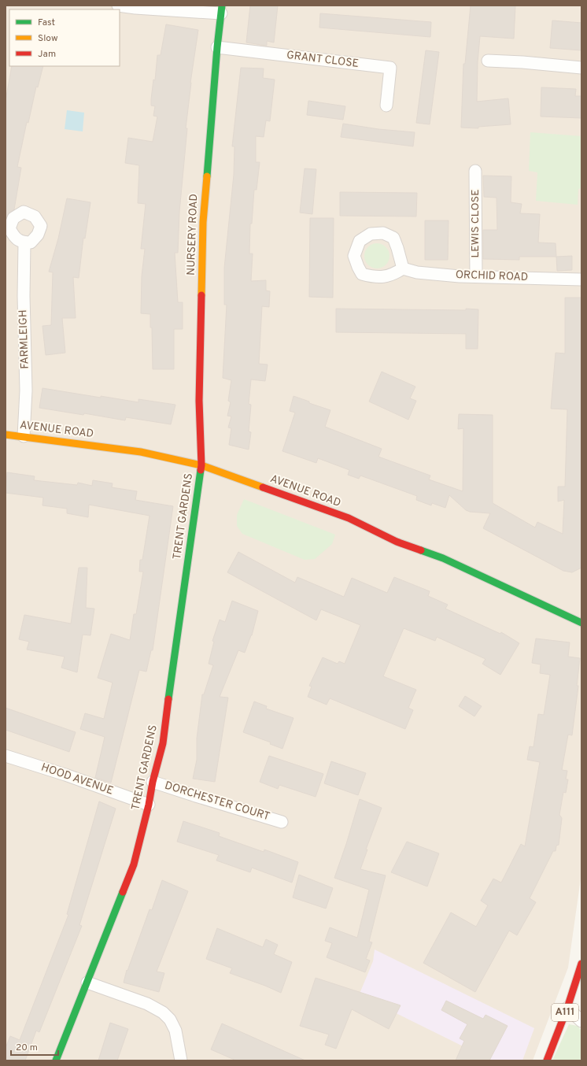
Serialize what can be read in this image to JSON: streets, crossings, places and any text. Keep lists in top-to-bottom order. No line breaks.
{"streets":{"street":["GRANT CLOSE","LEWIS CLOSE","NURSERY ROAD","ORCHID ROAD","FARMLEIGH","AVENUE ROAD","TRENT GARDENS","HOOD AVENUE","DORCHESTER COURT","A111"]},"crossings":[["GRANT CLOSE","NURSERY ROAD"],["LEWIS CLOSE","ORCHID ROAD"],["NURSERY ROAD","AVENUE ROAD"],["NURSERY ROAD","TRENT GARDENS"],["FARMLEIGH","AVENUE ROAD"],["AVENUE ROAD","TRENT GARDENS"],["TRENT GARDENS","HOOD AVENUE"],["TRENT GARDENS","DORCHESTER COURT"]],"legend":["Fast","Slow","Jam"],"scale_bar":"20 m"}
